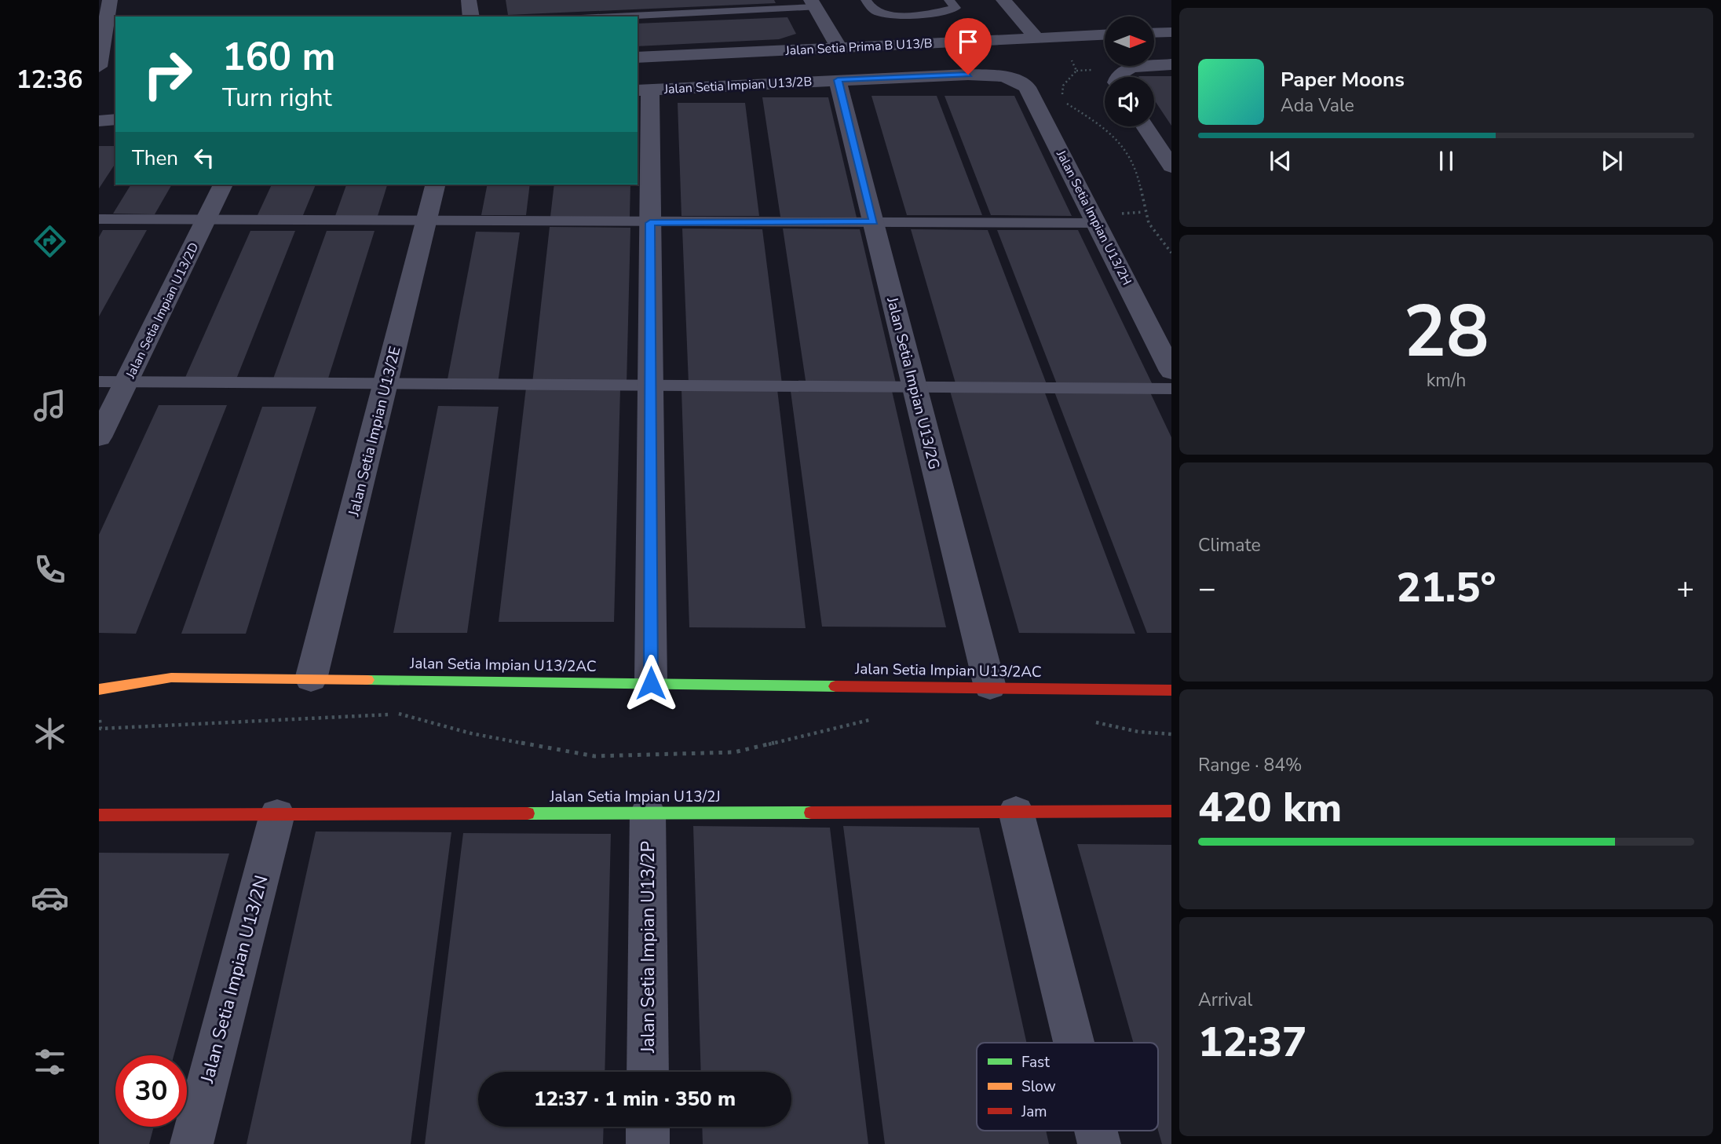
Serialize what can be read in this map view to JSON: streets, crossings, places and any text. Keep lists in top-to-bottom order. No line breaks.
{"streets":{"street":["Jalan Setia Prima B U13/B","Jalan Setia Impian U13/2B","Jalan Setia Impian U13/2H","Jalan Setia Impian U13/2D","Jalan Setia Impian U13/2G","Jalan Setia Impian U13/2E","Jalan Setia Impian U13/2AC","Jalan Setia Impian U13/2J","Jalan Setia Impian U13/2P","Jalan Setia Impian U13/2N"]},"crossings":[["Jalan Setia Impian U13/2B","Jalan Setia Impian U13/2H"],["Jalan Setia Impian U13/2B","Jalan Setia Impian U13/2G"],["Jalan Setia Impian U13/2G","Jalan Setia Impian U13/2AC"],["Jalan Setia Impian U13/2E","Jalan Setia Impian U13/2AC"],["Jalan Setia Impian U13/2J","Jalan Setia Impian U13/2P"],["Jalan Setia Impian U13/2J","Jalan Setia Impian U13/2N"]],"legend":["Fast","Slow","Jam"],"north":"right","page":{"tabs":"12:36","turn":["160 m","Turn right"],"song":["Paper Moons","Ada Vale"],"then":"Then","tile":[["28","km/h"],"Climate",["Range · 84%","420 km"],["Arrival","12:37"]],"heat":["−","21.5°","+"],"limit":"30","trip":"12:37 · 1 min · 350 m"}}
